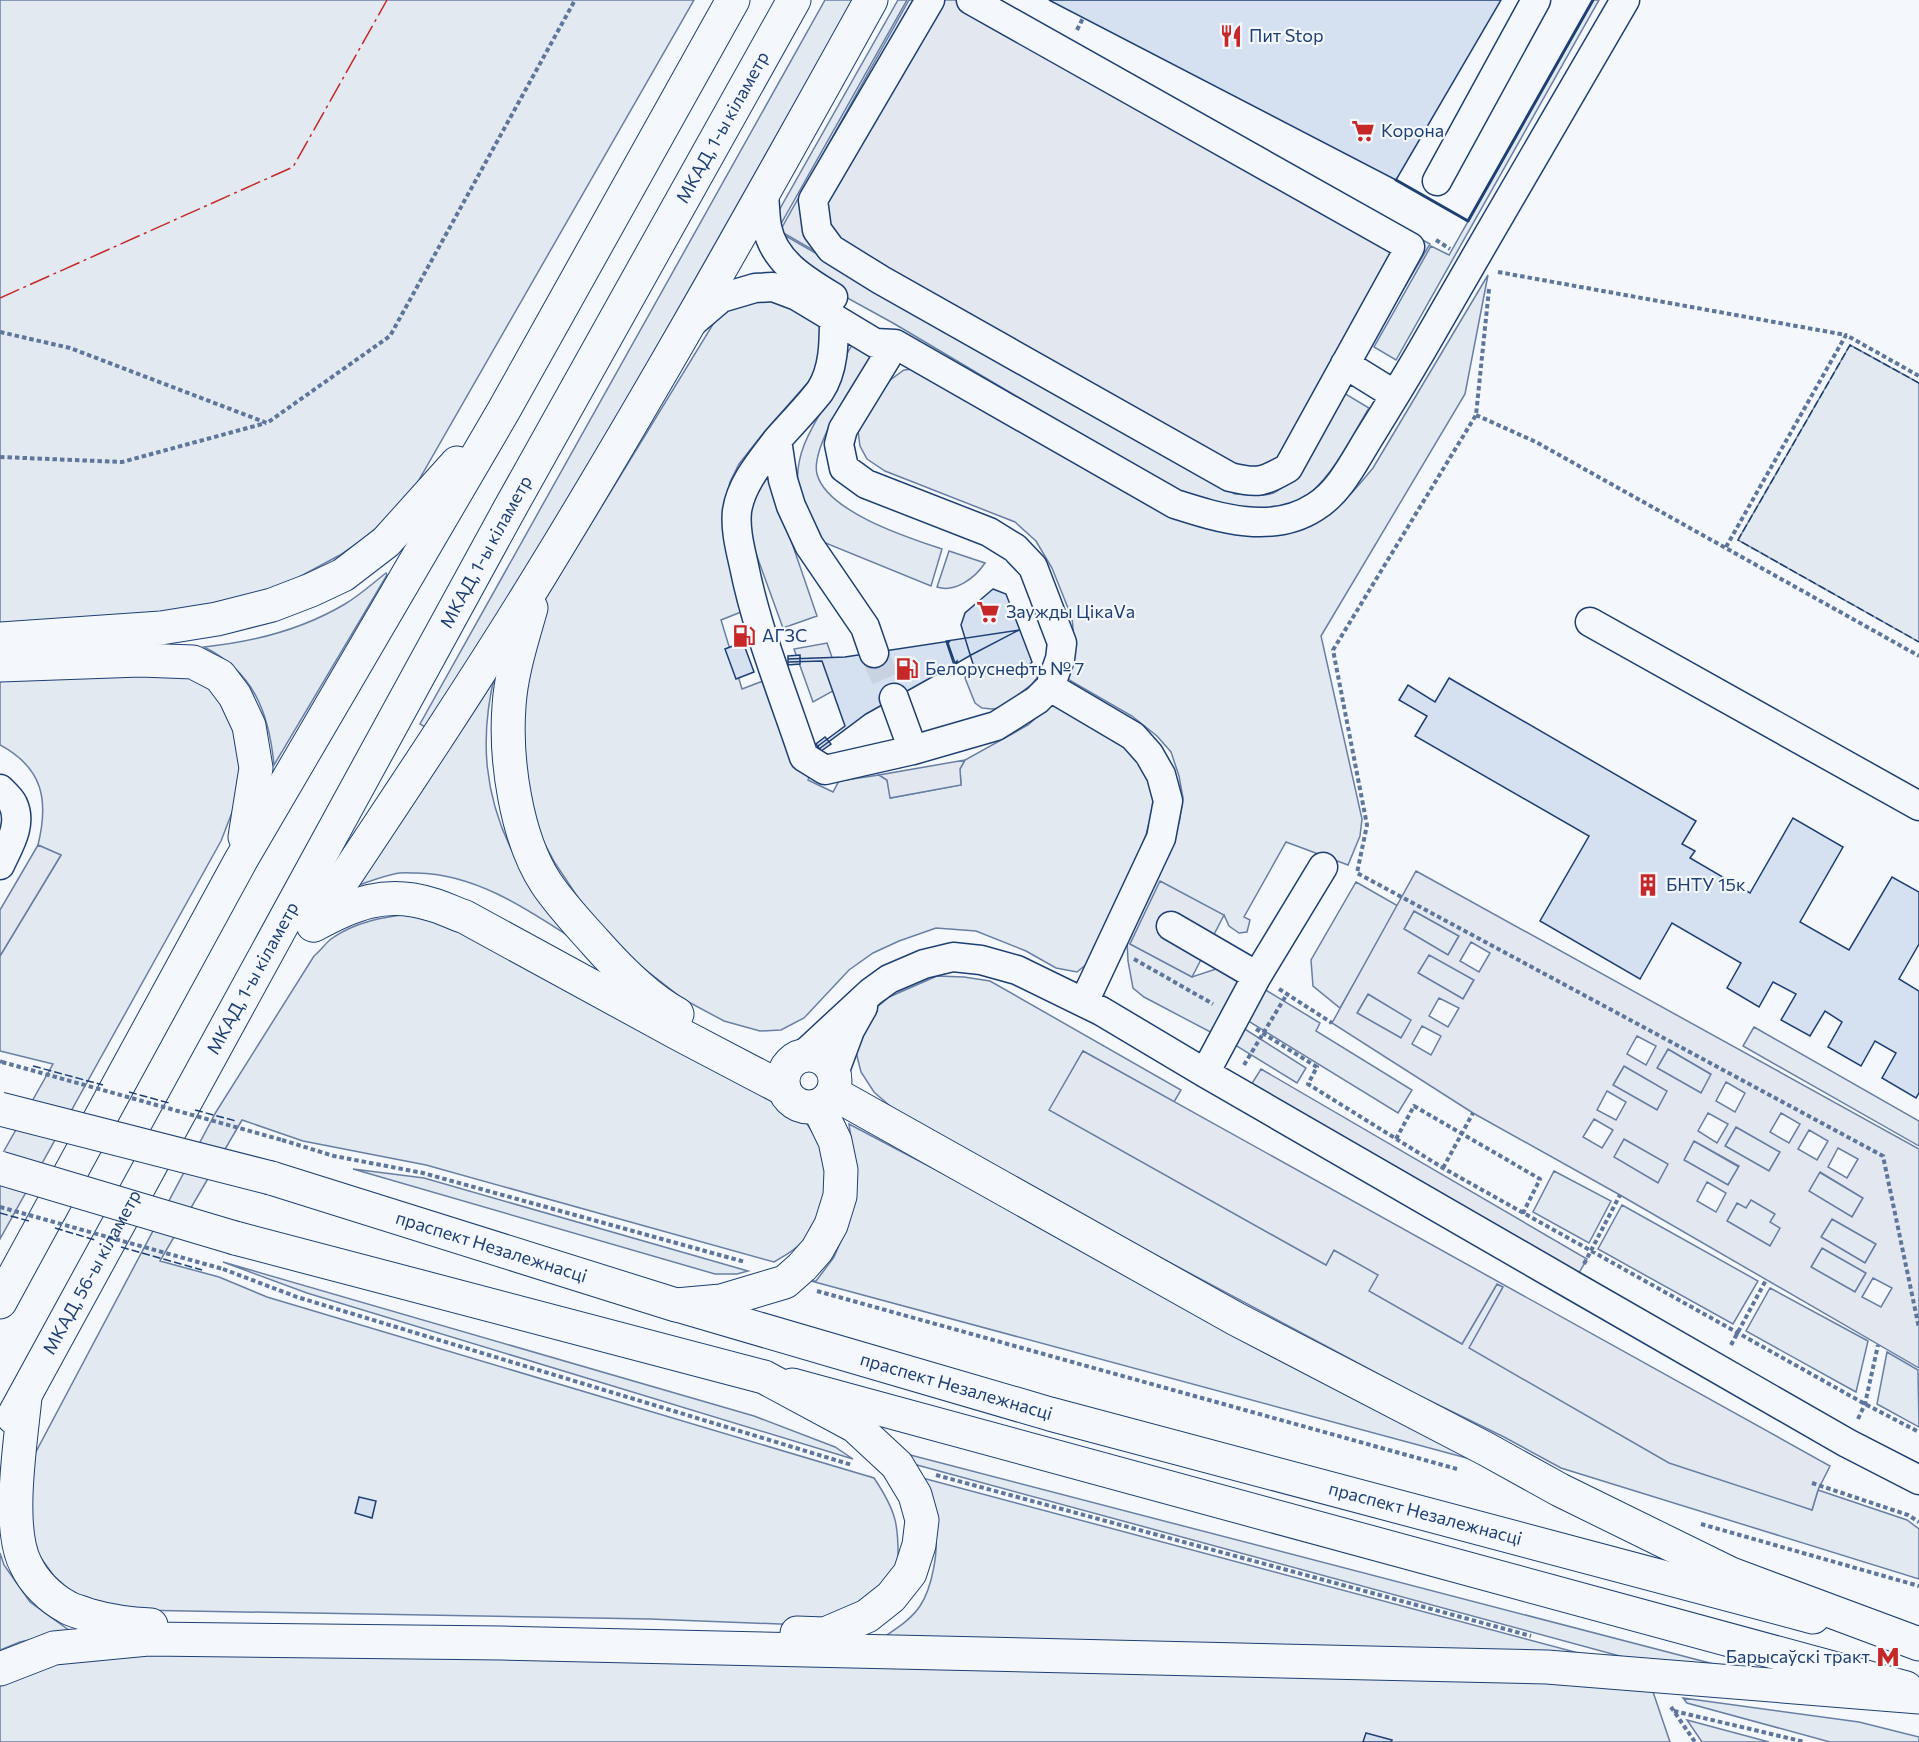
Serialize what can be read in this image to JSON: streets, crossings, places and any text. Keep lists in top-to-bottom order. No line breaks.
{"streets":{"main road":["МКАД, 1-ы кіламетр","праспект Незалежнасці","МКАД, 56-ы кіламетр"]},"crossings":[["МКАД, 1-ы кіламетр","МКАД, 56-ы кіламетр"]],"places":{"restaurant":["Пит Stop"],"supermarket":["Корона","Заужды ЦікаVа"],"fuel station":["АГЗС","Белоруснефть № 7"],"building":["БНТУ 15к"],"metro station":["Барысаўскі тракт"]}}
